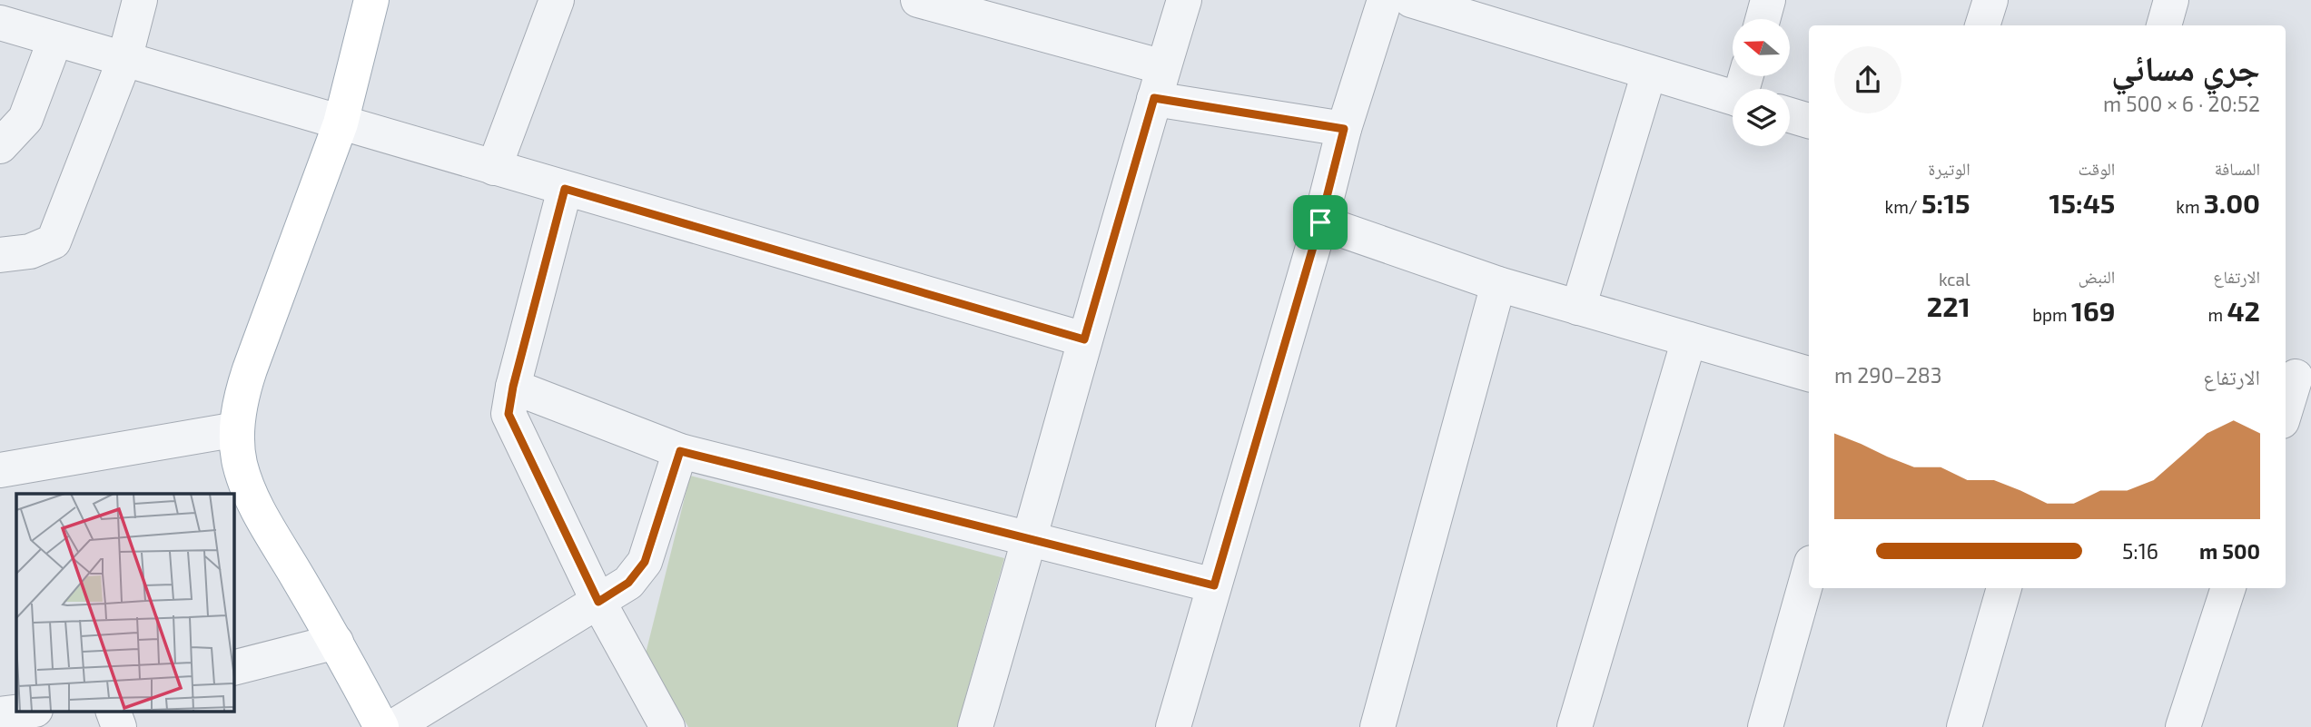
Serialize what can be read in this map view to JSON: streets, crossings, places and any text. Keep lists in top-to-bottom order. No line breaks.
{"north":"left","page":{"heading":["جري مسائي","20:52 · 6 × 500 m"],"stats":[["المسافة","3.00 km"],["الوقت","15:45"],["الوتيرة","5:15 /km"],["الارتفاع","42 m"],["النبض","169 bpm"],["kcal","221"]],"chart":["الارتفاع","283–290 m"],"list":[{"name":"500 m","note":"5:16"}]}}
